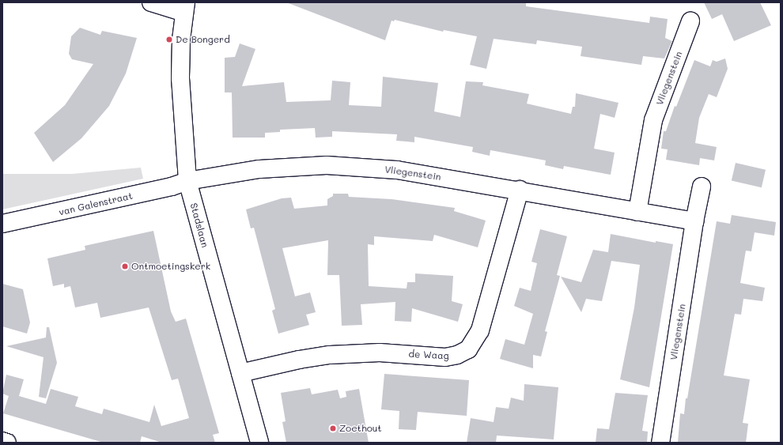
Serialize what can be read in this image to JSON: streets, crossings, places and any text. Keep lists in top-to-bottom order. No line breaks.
{"streets":{"street":["Vliegenstein","van Galenstraat","Stadslaan","de Waag"]},"crossings":[["Vliegenstein","van Galenstraat"],["Vliegenstein","Stadslaan"],["Vliegenstein","de Waag"],["van Galenstraat","Stadslaan"],["Stadslaan","de Waag"]],"places":["De Bongerd","Ontmoetingskerk","Zoethout"]}
